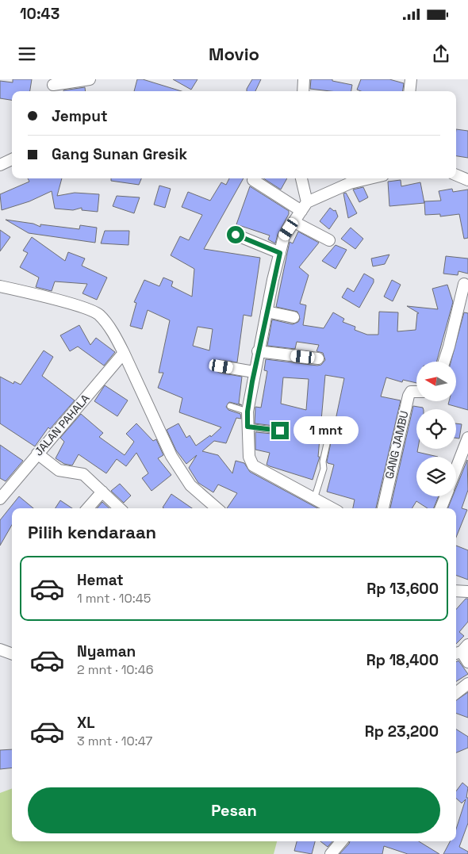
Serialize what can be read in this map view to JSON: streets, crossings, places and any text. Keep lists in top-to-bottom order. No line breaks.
{"streets":{"street":["JALAN PAHALA","GANG JAMBU"]},"north":"left","page":{"status":"10:43","header":"Movio","banner":["Jemput","Gang Sunan Gresik"],"bubble":"1 mnt","heading":"Pilih kendaraan","list":[{"name":"Hemat","note":"1 mnt · 10:45","value":"Rp 13,600"},{"name":"Nyaman","note":"2 mnt · 10:46","value":"Rp 18,400"},{"name":"XL","note":"3 mnt · 10:47","value":"Rp 23,200"}],"buttons":"Pesan"}}
